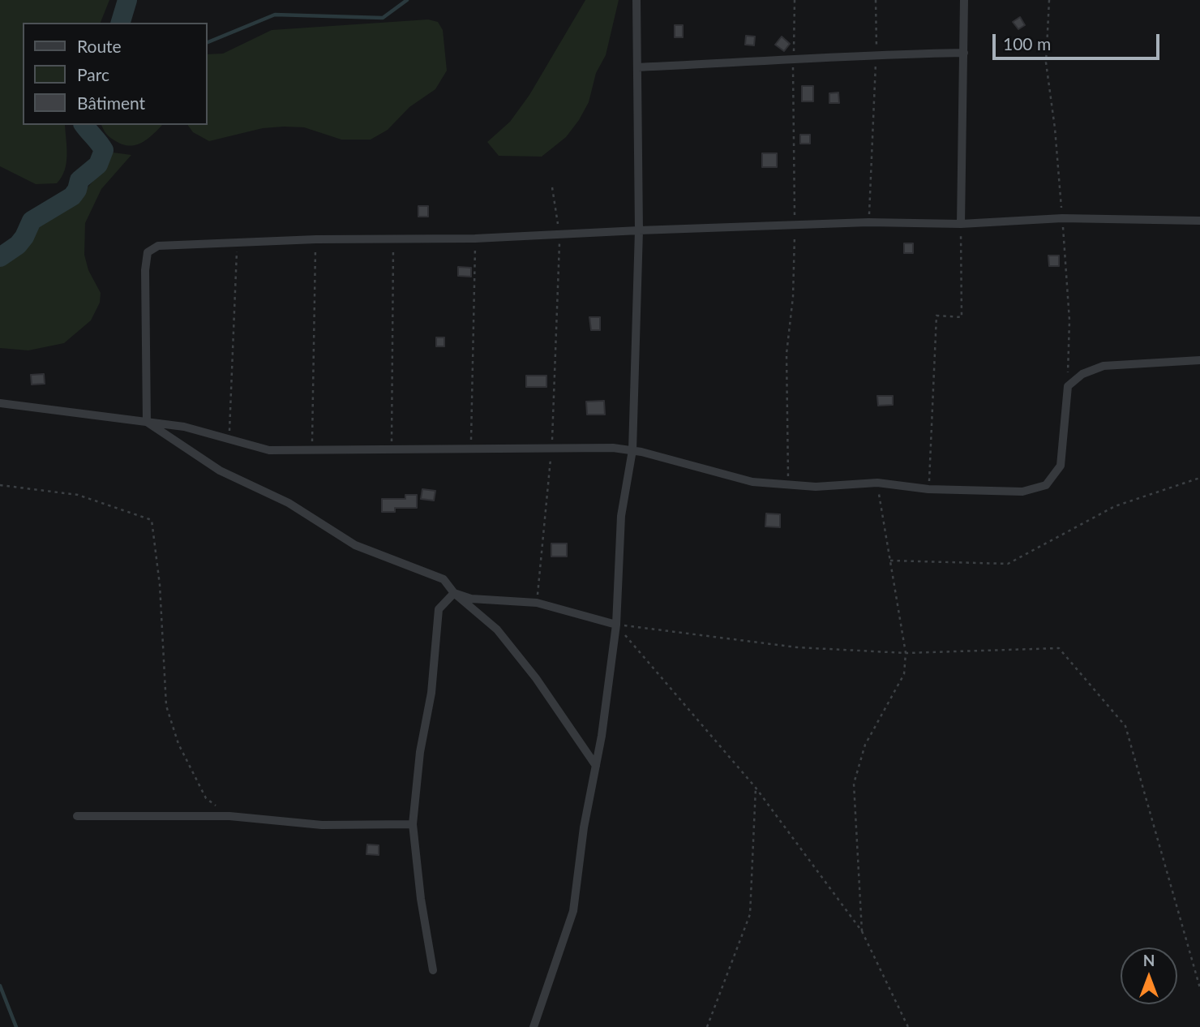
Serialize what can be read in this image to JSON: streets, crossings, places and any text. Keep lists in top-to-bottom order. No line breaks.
{"legend":["Route","Parc","Bâtiment"],"scale_bar":"100 m","north":"top"}
